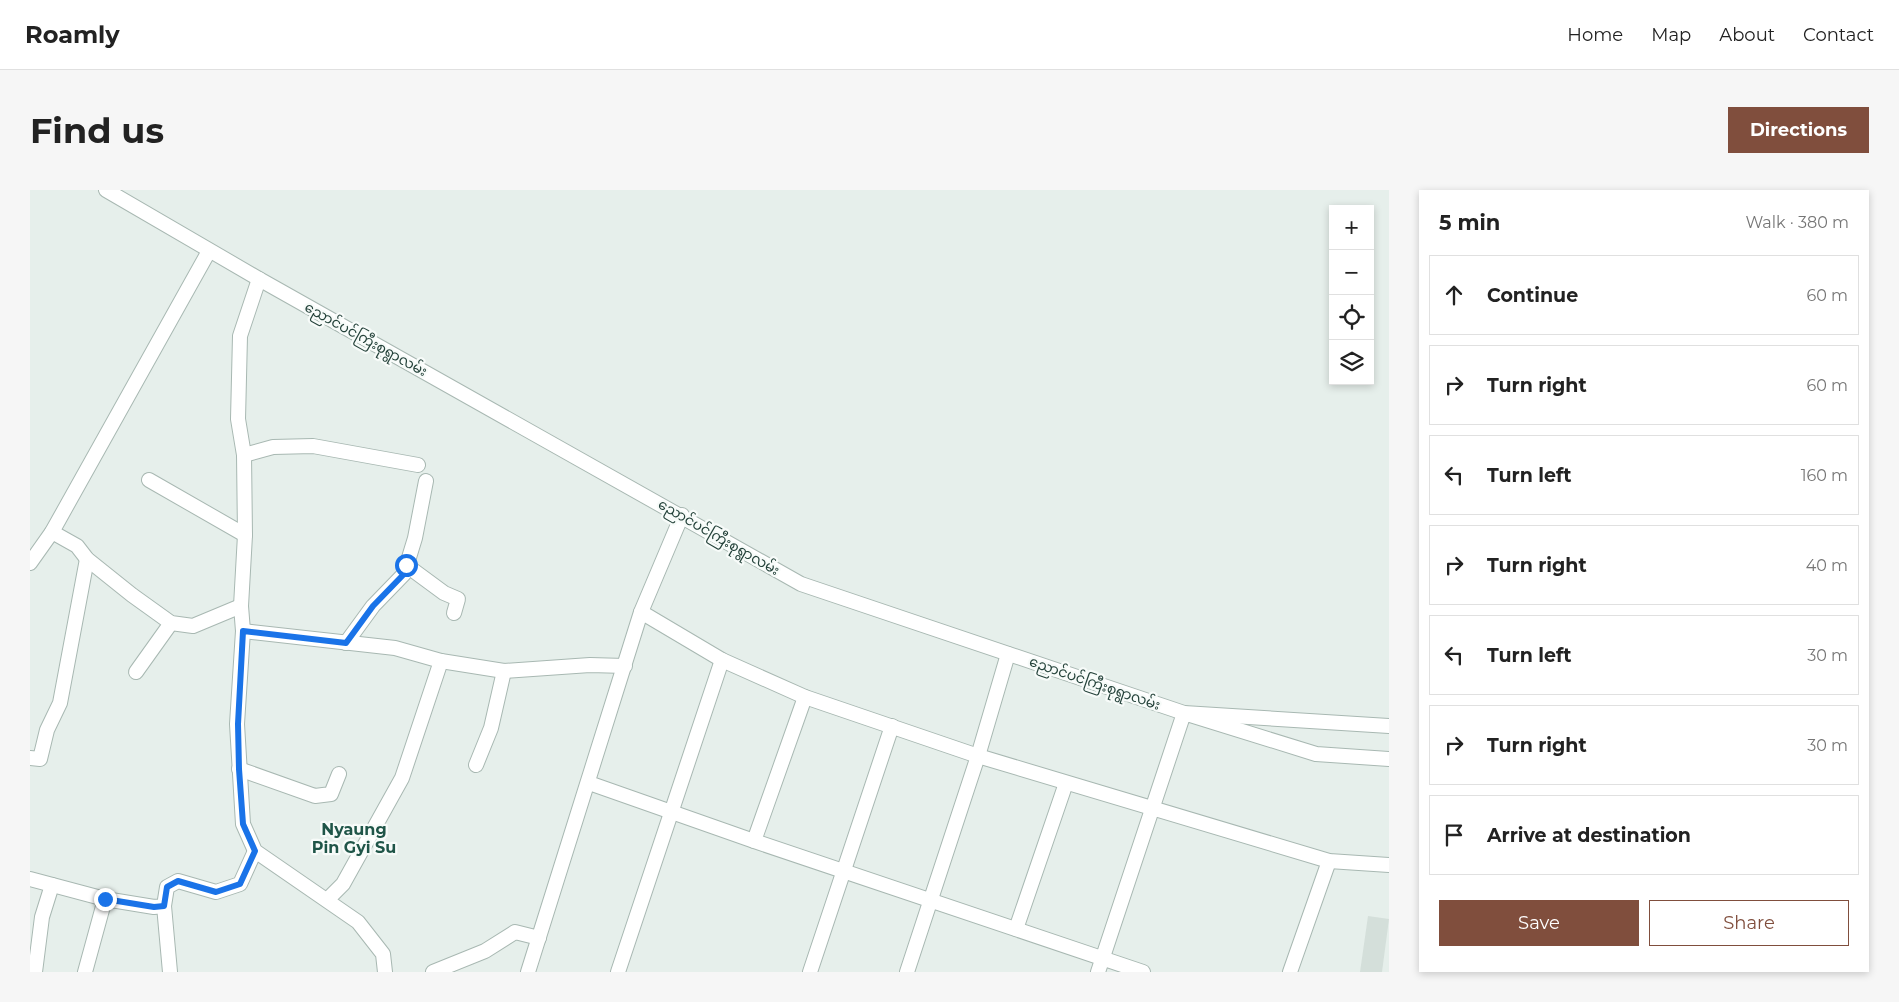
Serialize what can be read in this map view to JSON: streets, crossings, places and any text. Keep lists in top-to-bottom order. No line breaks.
{"streets":{"street":["ညောင်ပင်ကြီးစုရွာလမ်း"]},"districts":["Nyaung Pin Gyi Su"],"page":{"header":"Roamly","nav":["Home","Map","About","Contact"],"buttons":["Directions",["Save","Share"]],"title":"Find us","heading":["5 min","Walk · 380 m"],"map_buttons":["+","−"],"list":[["Continue","60 m"],["Turn right","60 m"],["Turn left","160 m"],["Turn right","40 m"],["Turn left","30 m"],["Turn right","30 m"],"Arrive at destination"]}}
